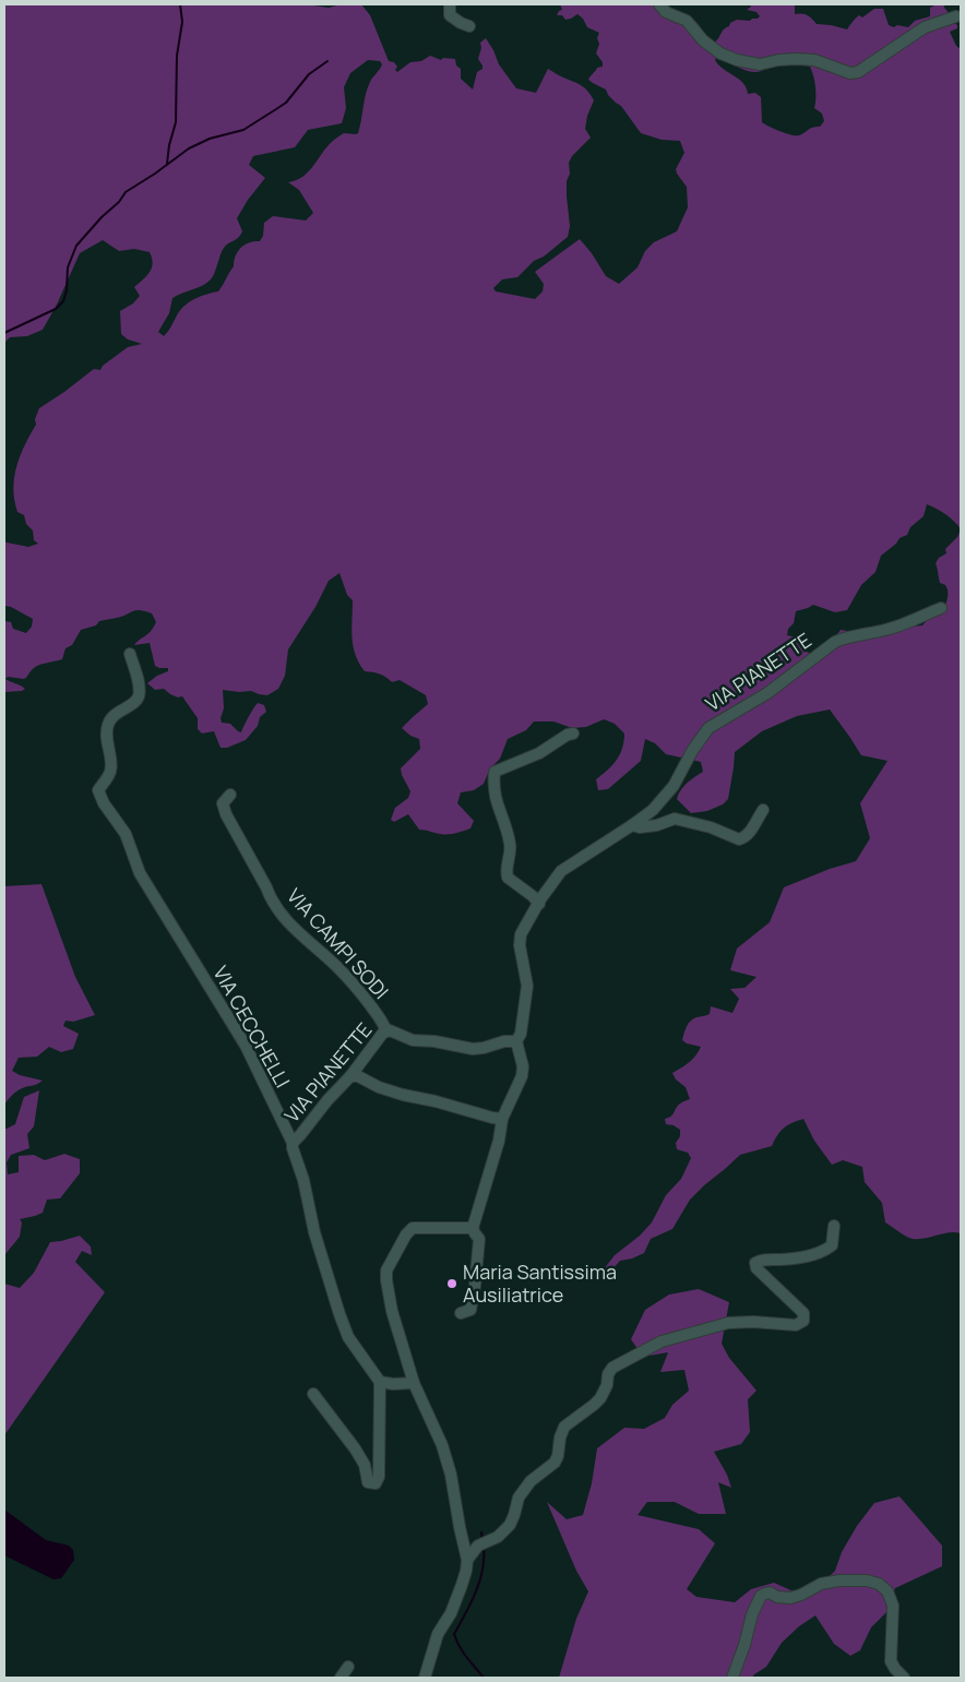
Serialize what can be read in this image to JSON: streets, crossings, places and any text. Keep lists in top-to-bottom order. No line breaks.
{"streets":{"street":["VIA PIANETTE","VIA CAMPI SODI","VIA CECCHELLI"]},"crossings":[["VIA PIANETTE","VIA CAMPI SODI"],["VIA PIANETTE","VIA CECCHELLI"]],"places":["Maria Santissima Ausiliatrice"]}
